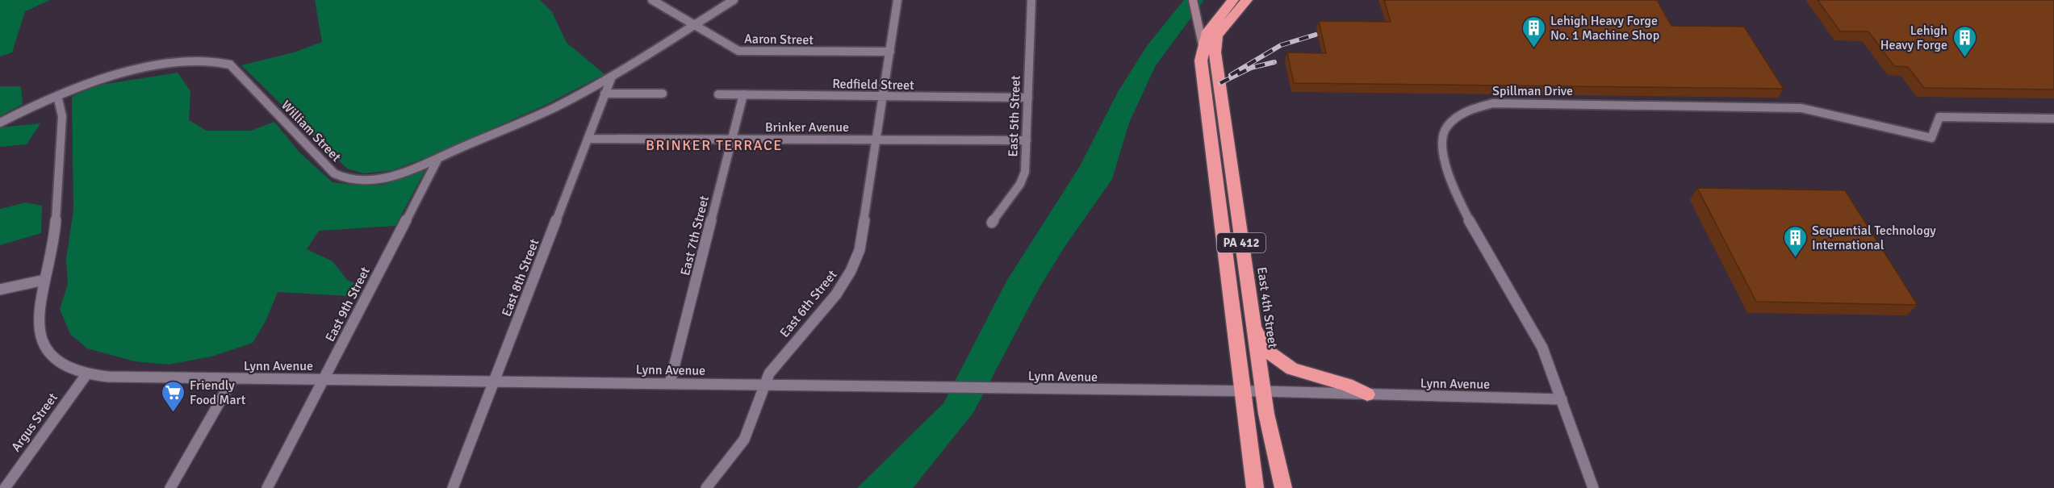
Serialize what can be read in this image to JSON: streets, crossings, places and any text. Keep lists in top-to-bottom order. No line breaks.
{"streets":{"highway":["PA 412","East 4th Street"],"street":["Aaron Street","Redfield Street","Spillman Drive","East 5th Street","Brinker Avenue","William Street","East 7th Street","East 8th Street","East 6th Street","East 9th Street","Lynn Avenue","Argus Street"]},"crossings":[["Aaron Street","William Street"],["Aaron Street","East 6th Street"],["Redfield Street","East 5th Street"],["Redfield Street","East 7th Street"],["Redfield Street","East 6th Street"],["Spillman Drive","Lynn Avenue"],["East 5th Street","Brinker Avenue"],["Brinker Avenue","East 7th Street"],["Brinker Avenue","East 8th Street"],["Brinker Avenue","East 6th Street"],["William Street","East 8th Street"],["William Street","East 9th Street"],["William Street","Lynn Avenue"],["East 7th Street","Lynn Avenue"],["PA 412","East 4th Street"],["PA 412","Lynn Avenue"],["East 8th Street","Lynn Avenue"],["East 6th Street","Lynn Avenue"],["East 9th Street","Lynn Avenue"],["East 4th Street","Lynn Avenue"],["Lynn Avenue","Argus Street"]],"districts":["BRINKER TERRACE"],"places":{"building":["Lehigh Heavy Forge No. 1 Machine Shop","Lehigh Heavy Forge","Sequential Technology International"],"supermarket":["Friendly Food Mart"]}}
